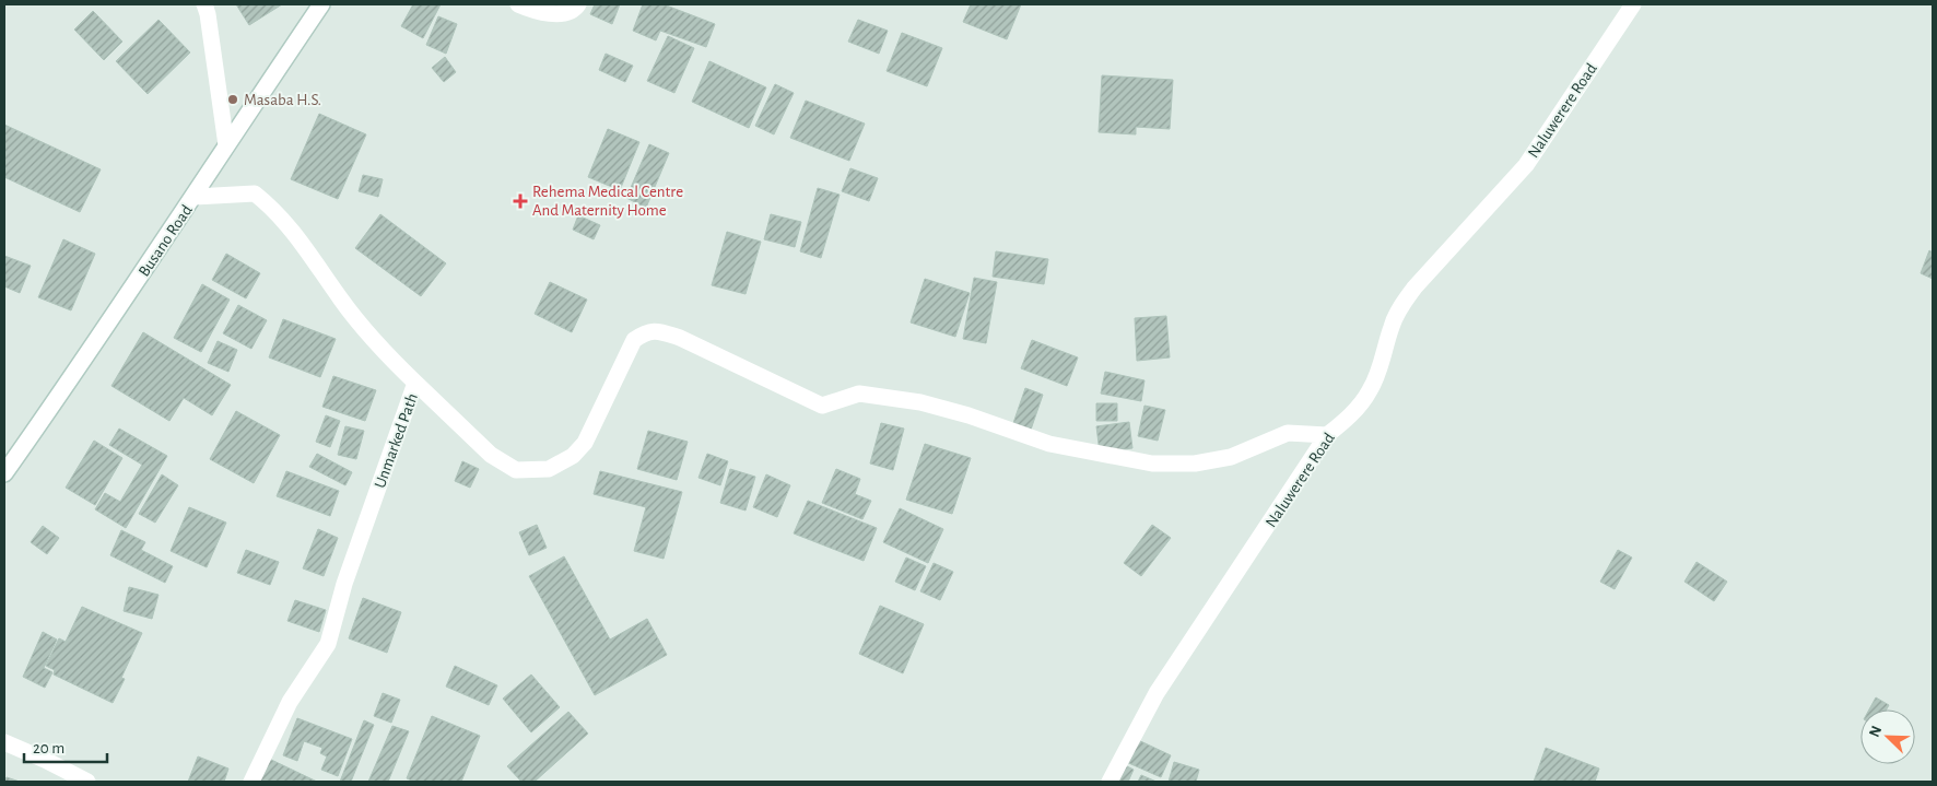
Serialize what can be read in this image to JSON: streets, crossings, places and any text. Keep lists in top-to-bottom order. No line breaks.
{"streets":{"street":["Naluwerere Road","Busano Road","Unmarked Path"]},"crossings":[["Busano Road","Unmarked Path"]],"places":{"other":["Masaba H.S."],"health":["Rehema Medical Centre And Maternity Home"]},"scale_bar":"20 m","north":"top left"}
